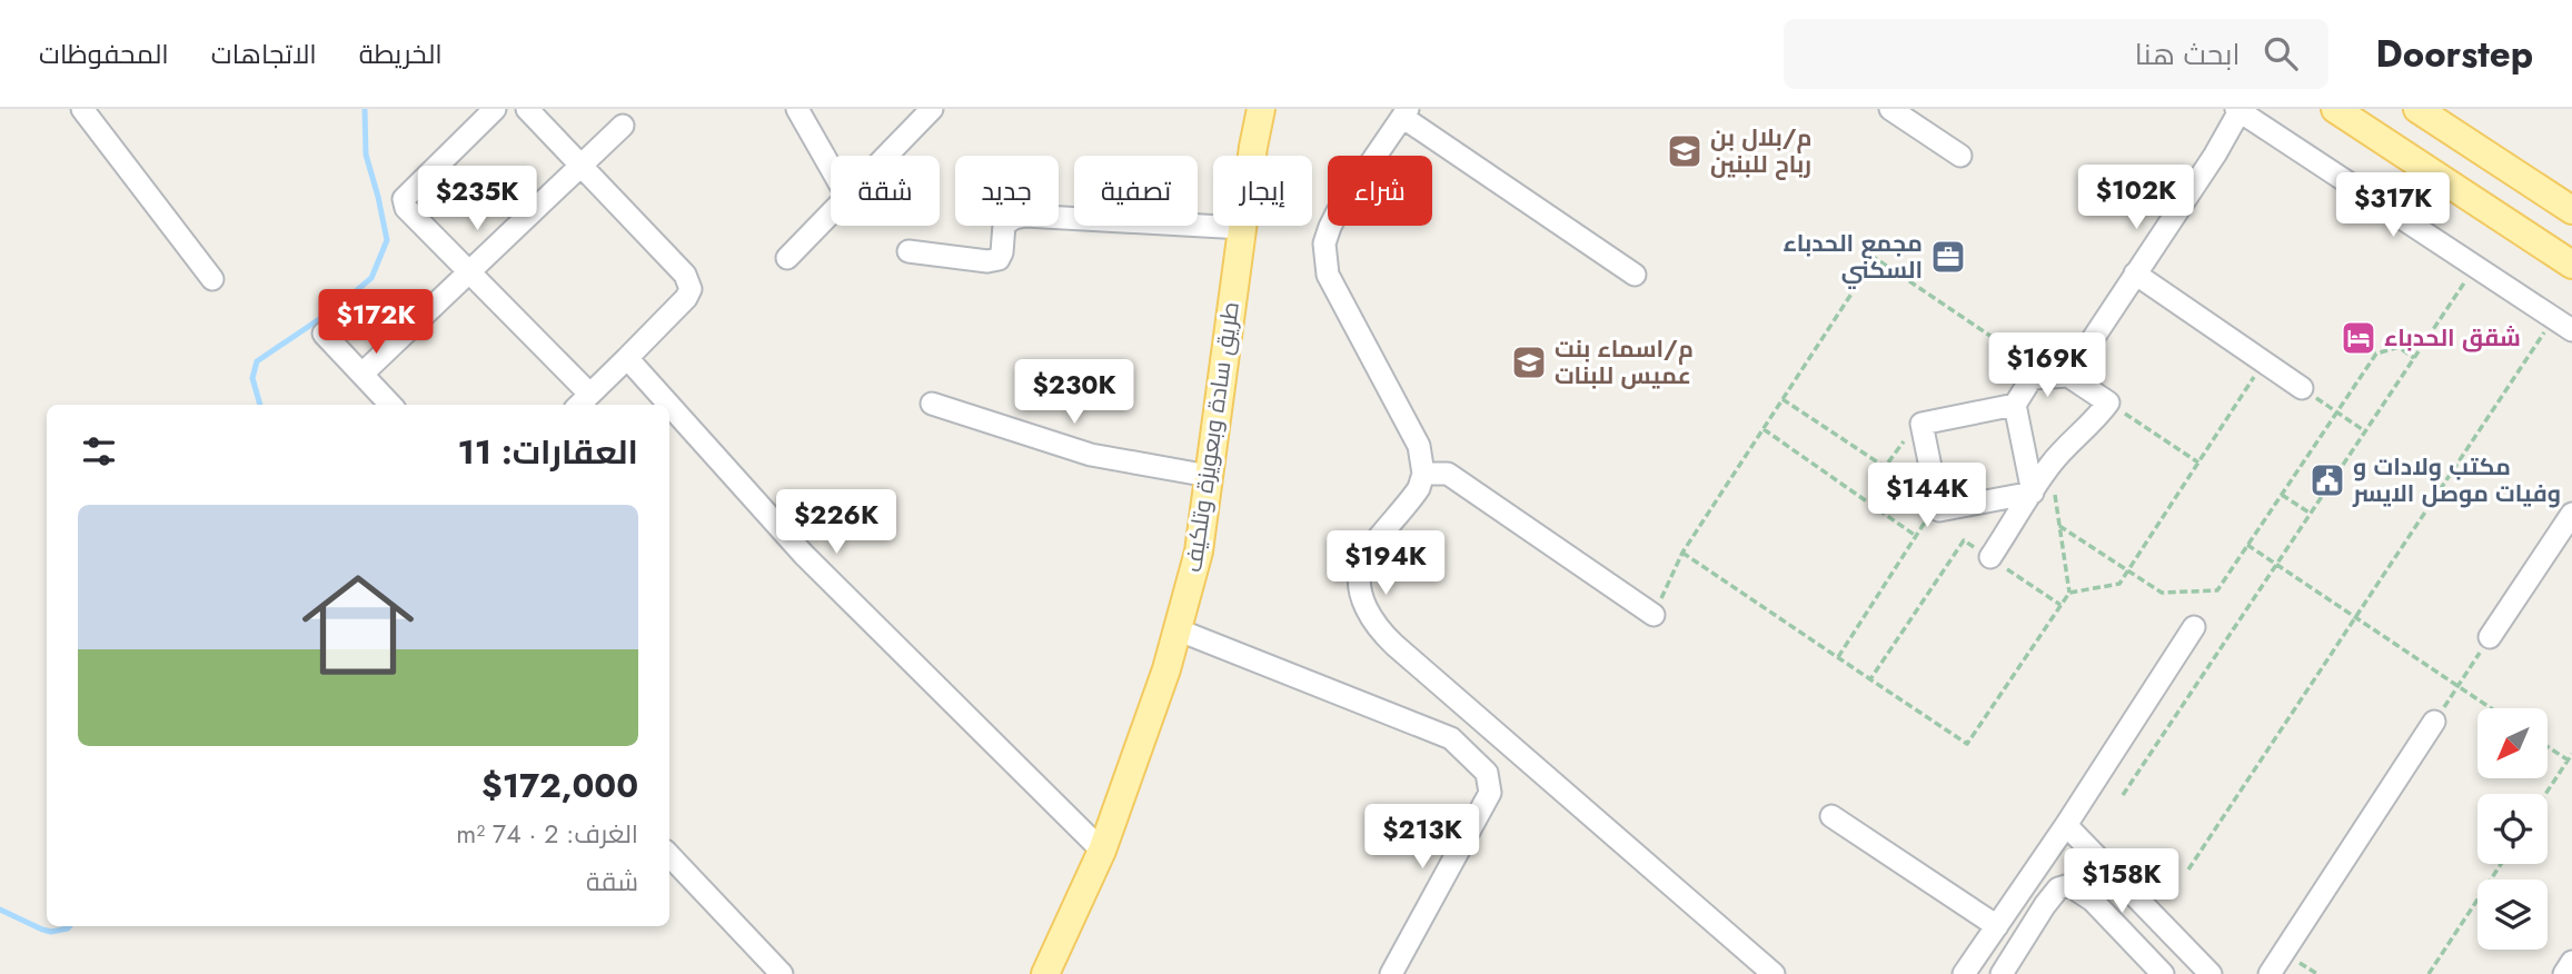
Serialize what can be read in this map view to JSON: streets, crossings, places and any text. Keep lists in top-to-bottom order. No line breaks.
{"streets":{"main road":["طريق سادة وبعويزة وتلكيف"]},"places":{"school or university":["م/بلال بن رباح للبنين","م/اسماء بنت عميس للبنات"],"office":["مجمع الحدباء السكني"],"hotel":["شقق الحدباء"],"public building":["مكتب ولادات و وفيات موصل الايسر"]},"north":"bottom left","page":{"header":"Doorstep","search":"ابحث هنا","nav":["الخريطة","الاتجاهات","المحفوظات"],"chip":["شراء","إيجار","تصفية","جديد","شقة"],"price":["$102K","$235K","$317K","$172K","$169K","$230K","$144K","$226K","$194K","$213K","$158K"],"heading":"العقارات: 11","list":[{"name":"$172,000","note":"الغرف: 2 · 74 m² · شقة"}]}}
